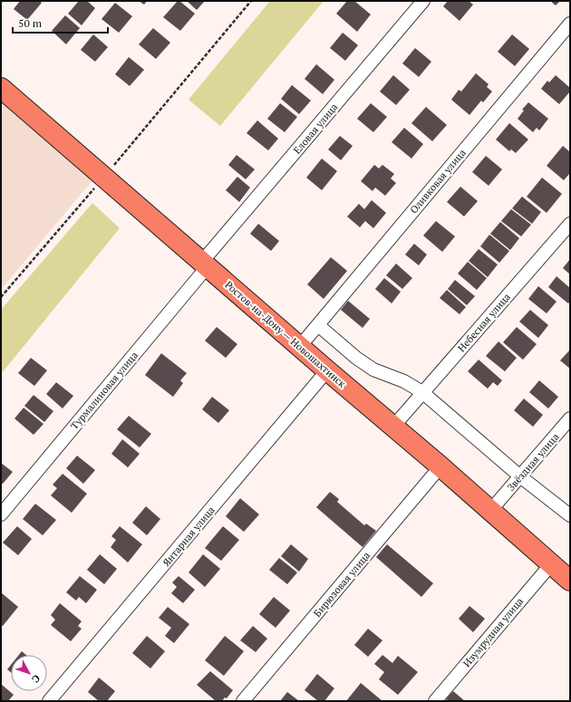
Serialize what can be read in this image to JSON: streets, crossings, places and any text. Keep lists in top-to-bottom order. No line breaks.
{"streets":{"main road":["Ростов-на-Дону — Новошахтинск"],"street":["Еловая улица","Оливковая улица","Небесная улица","Турмалиновая улица","Звёздная улица","Янтарная улица","Бирюзовая улица","Изумрудная улица"]},"crossings":[["Еловая улица","Ростов-на-Дону — Новошахтинск"],["Еловая улица","Турмалиновая улица"],["Оливковая улица","Ростов-на-Дону — Новошахтинск"],["Небесная улица","Ростов-на-Дону — Новошахтинск"],["Ростов-на-Дону — Новошахтинск","Турмалиновая улица"],["Ростов-на-Дону — Новошахтинск","Звёздная улица"],["Ростов-на-Дону — Новошахтинск","Янтарная улица"],["Ростов-на-Дону — Новошахтинск","Бирюзовая улица"],["Ростов-на-Дону — Новошахтинск","Изумрудная улица"]],"scale_bar":"50 m","north":"bottom right"}
